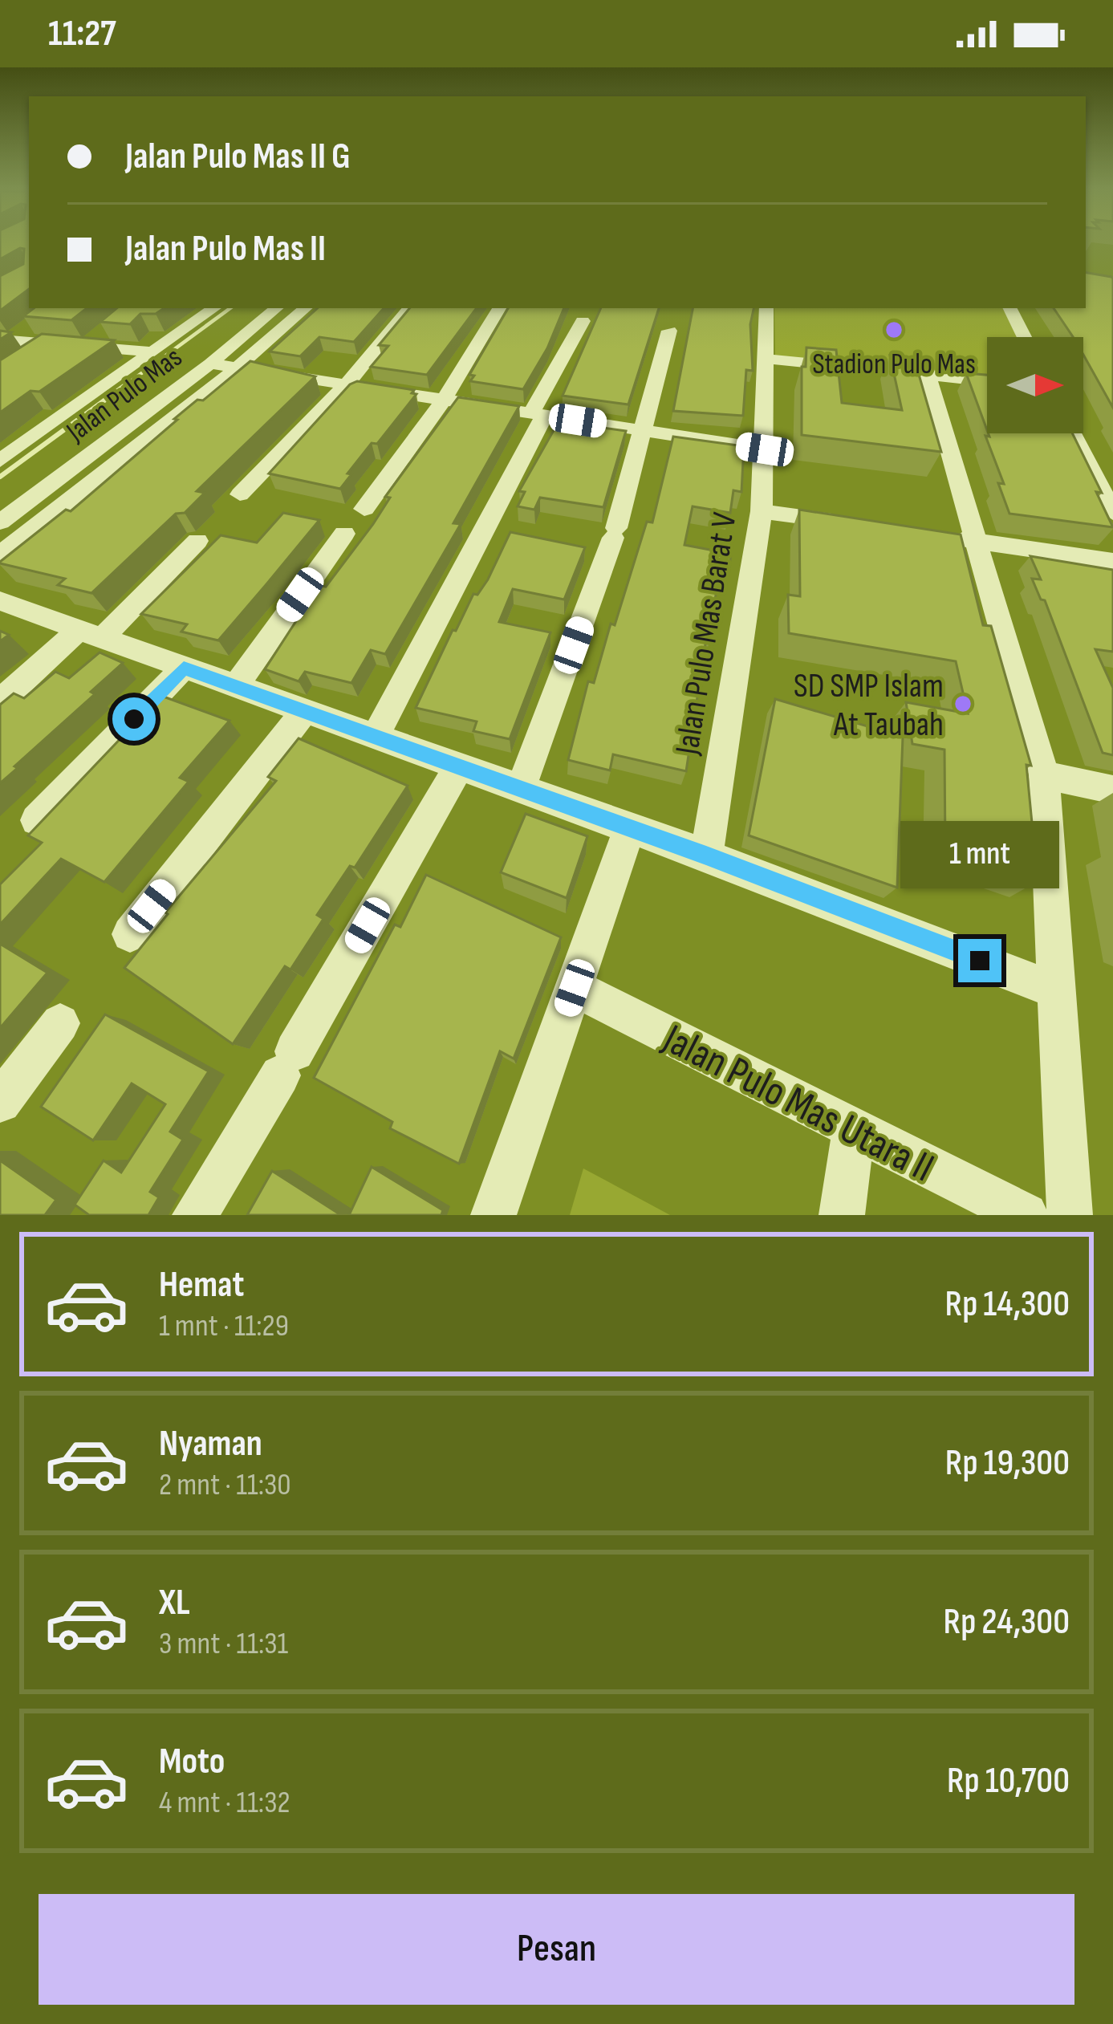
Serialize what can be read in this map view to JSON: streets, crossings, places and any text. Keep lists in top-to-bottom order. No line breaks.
{"streets":{"street":["Jalan Pulo Mas","Jalan Pulo Mas Barat V","Jalan Pulo Mas Utara II"]},"places":["Stadion Pulo Mas","SD SMP Islam At Taubah"],"north":"right","page":{"status":"11:27","banner":["Jalan Pulo Mas II G","Jalan Pulo Mas II"],"bubble":"1 mnt","list":[{"name":"Hemat","note":"1 mnt · 11:29","value":"Rp 14,300"},{"name":"Nyaman","note":"2 mnt · 11:30","value":"Rp 19,300"},{"name":"XL","note":"3 mnt · 11:31","value":"Rp 24,300"},{"name":"Moto","note":"4 mnt · 11:32","value":"Rp 10,700"}],"buttons":"Pesan"}}
